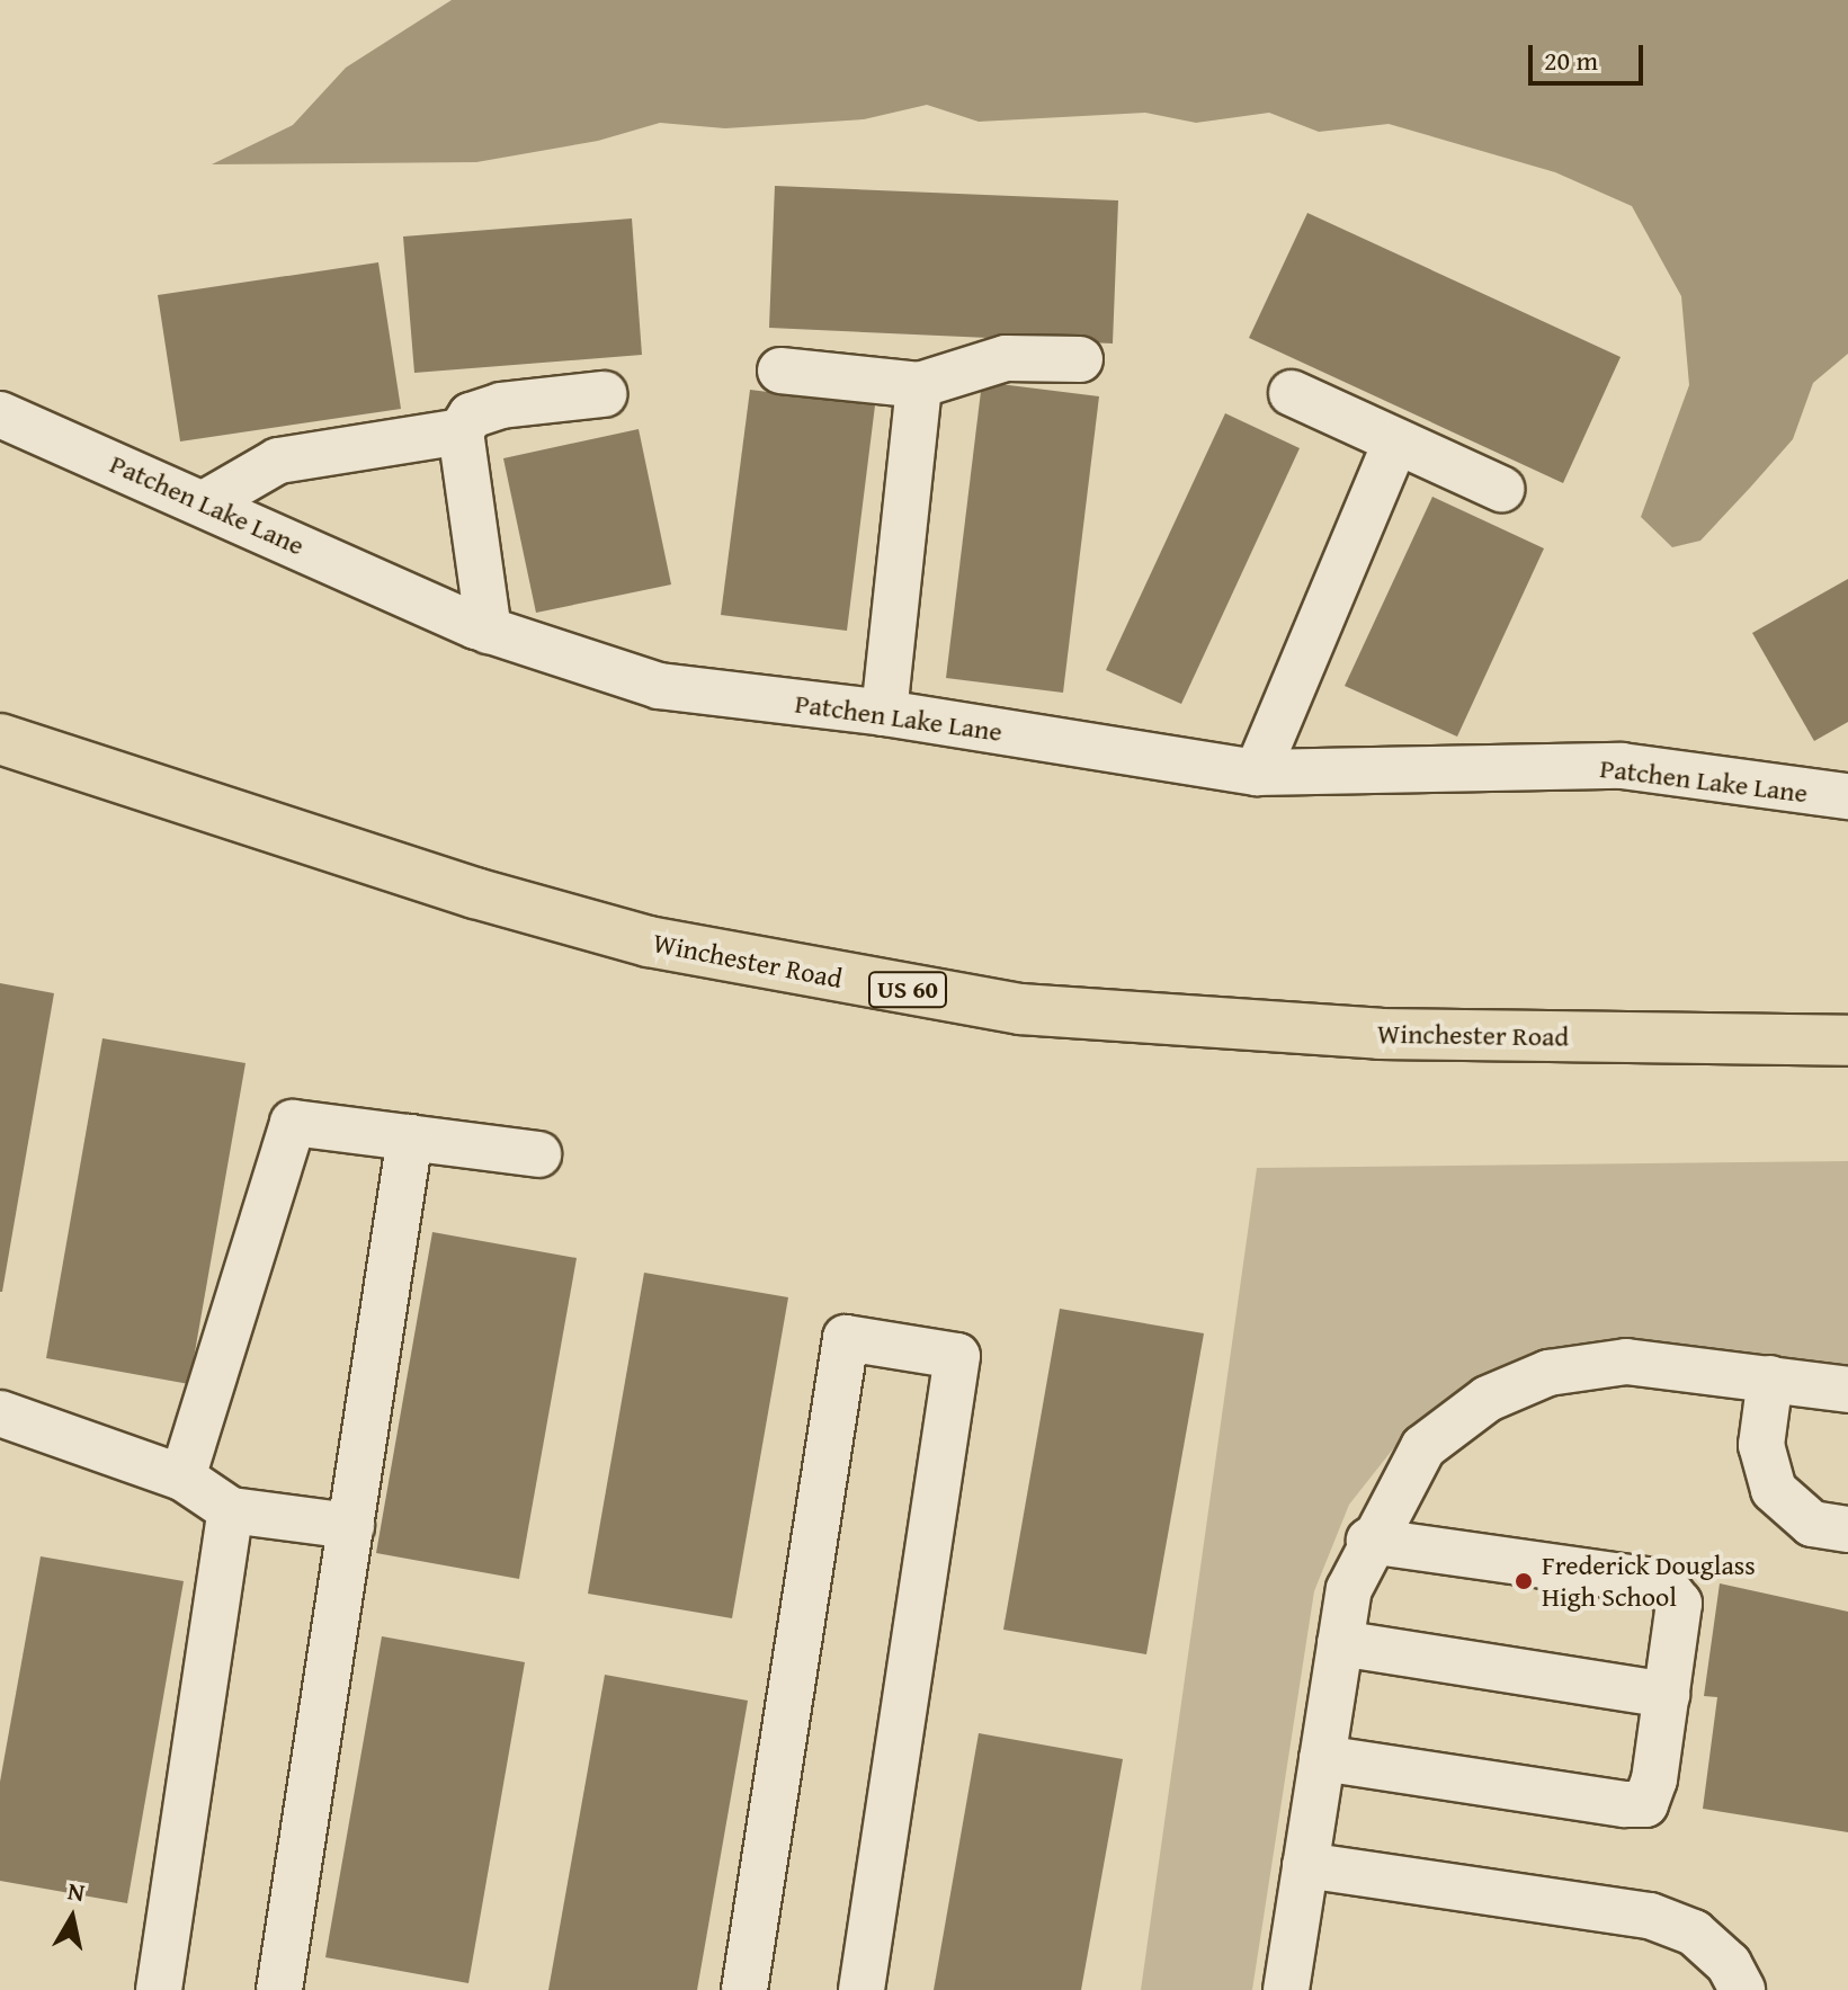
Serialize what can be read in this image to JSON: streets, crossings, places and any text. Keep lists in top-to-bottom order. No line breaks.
{"streets":{"highway":["Winchester Road","US 60"],"street":["Patchen Lake Lane"]},"places":["Frederick Douglass High School"],"scale_bar":"20 m","north":"top"}
